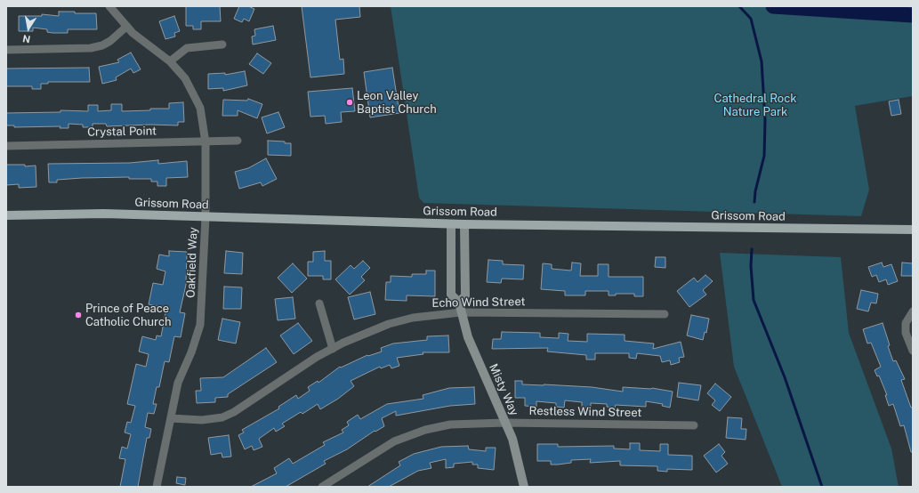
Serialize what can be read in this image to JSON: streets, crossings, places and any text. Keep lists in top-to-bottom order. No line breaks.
{"streets":{"main road":["Grissom Road"],"street":["Crystal Point","Oakfield Way","Echo Wind Street","Misty Way","Restless Wind Street"]},"crossings":[["Crystal Point","Oakfield Way"],["Grissom Road","Oakfield Way"],["Grissom Road","Misty Way"],["Oakfield Way","Echo Wind Street"],["Echo Wind Street","Misty Way"],["Misty Way","Restless Wind Street"]],"parks":["Cathedral Rock Nature Park"],"places":["Leon Valley Baptist Church","Prince of Peace Catholic Church"],"north":"bottom"}
